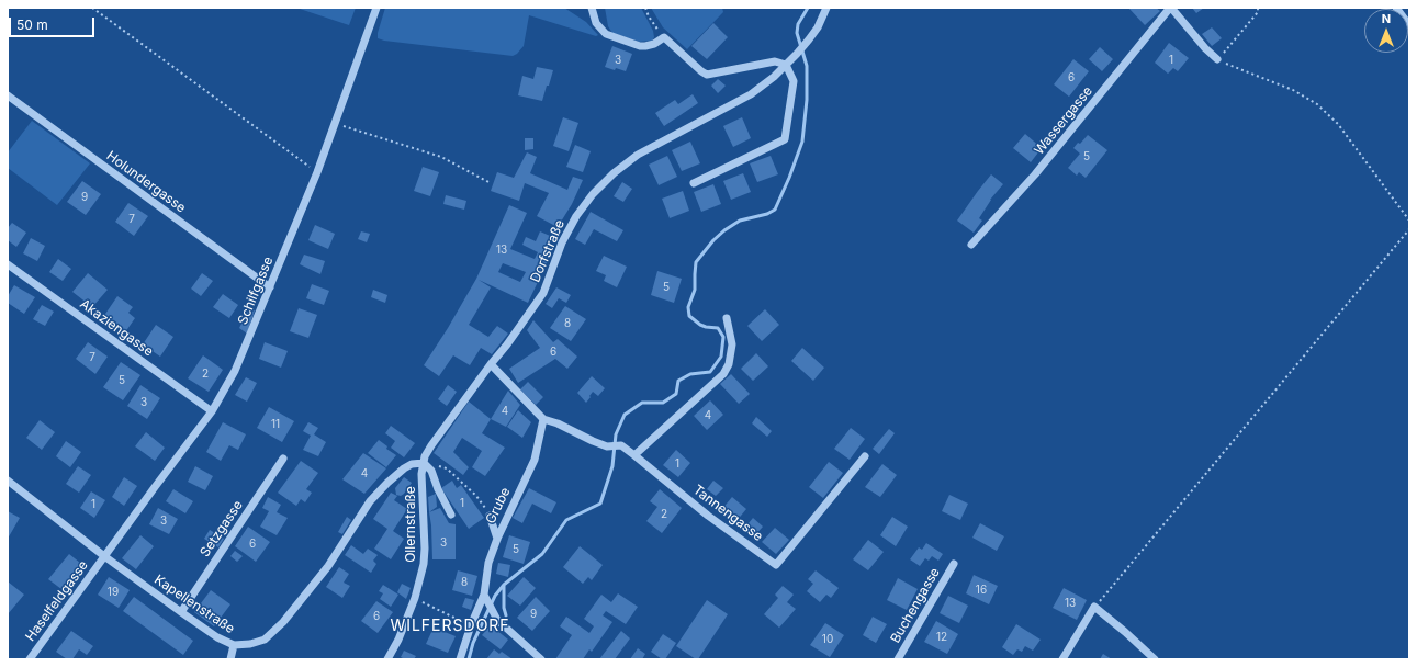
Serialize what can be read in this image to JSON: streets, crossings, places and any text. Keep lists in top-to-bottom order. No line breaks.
{"streets":{"street":["Wassergasse","Holundergasse","Dorfstraße","Schilfgasse","Akaziengasse","Grube","Tannengasse","Ollernstraße","Setzgasse","Haselfeldgasse","Kapellenstraße","Buchengasse"]},"crossings":[["Holundergasse","Schilfgasse"],["Dorfstraße","Ollernstraße"],["Dorfstraße","Kapellenstraße"],["Schilfgasse","Akaziengasse"],["Schilfgasse","Haselfeldgasse"],["Schilfgasse","Kapellenstraße"],["Grube","Tannengasse"],["Ollernstraße","Kapellenstraße"],["Setzgasse","Kapellenstraße"],["Haselfeldgasse","Kapellenstraße"]],"districts":["WILFERSDORF"],"house_numbers":["3","1","6","5","9","7","13","5","8","6","7","2","5","3","4","4","11","1","4","1","1","2","3","3","6","5","8","16","19","13","9","6","12","10"],"scale_bar":"50 m","north":"top"}
